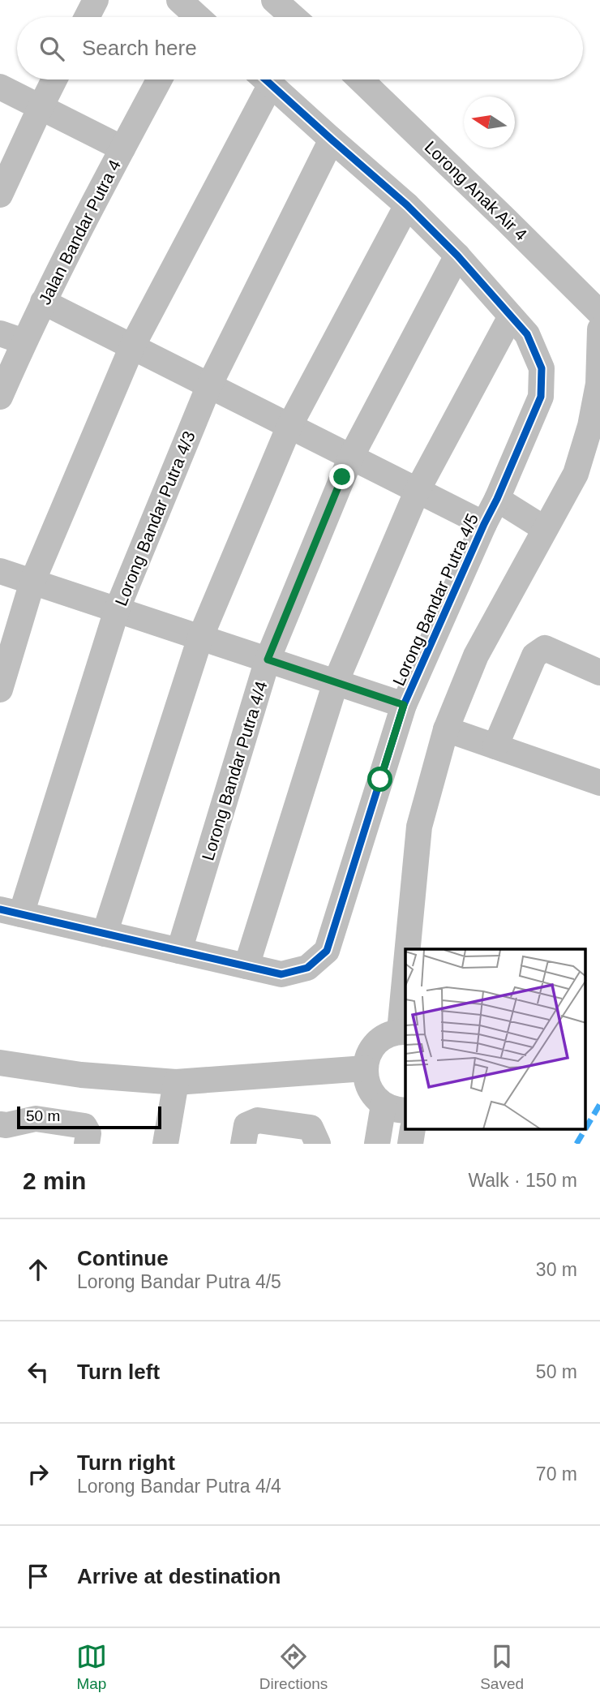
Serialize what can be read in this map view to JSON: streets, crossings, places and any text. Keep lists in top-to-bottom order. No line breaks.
{"streets":{"street":["Lorong Anak Air 4","Jalan Bandar Putra 4","Lorong Bandar Putra 4/3","Lorong Bandar Putra 4/5","Lorong Bandar Putra 4/4"]},"scale_bar":"50 m","north":"left","page":{"search":"Search here","scale":"50 m","heading":["2 min","Walk · 150 m"],"list":[["Continue","Lorong Bandar Putra 4/5","30 m"],["Turn left","50 m"],["Turn right","Lorong Bandar Putra 4/4","70 m"],"Arrive at destination"],"nav":["Map","Directions","Saved"]}}
